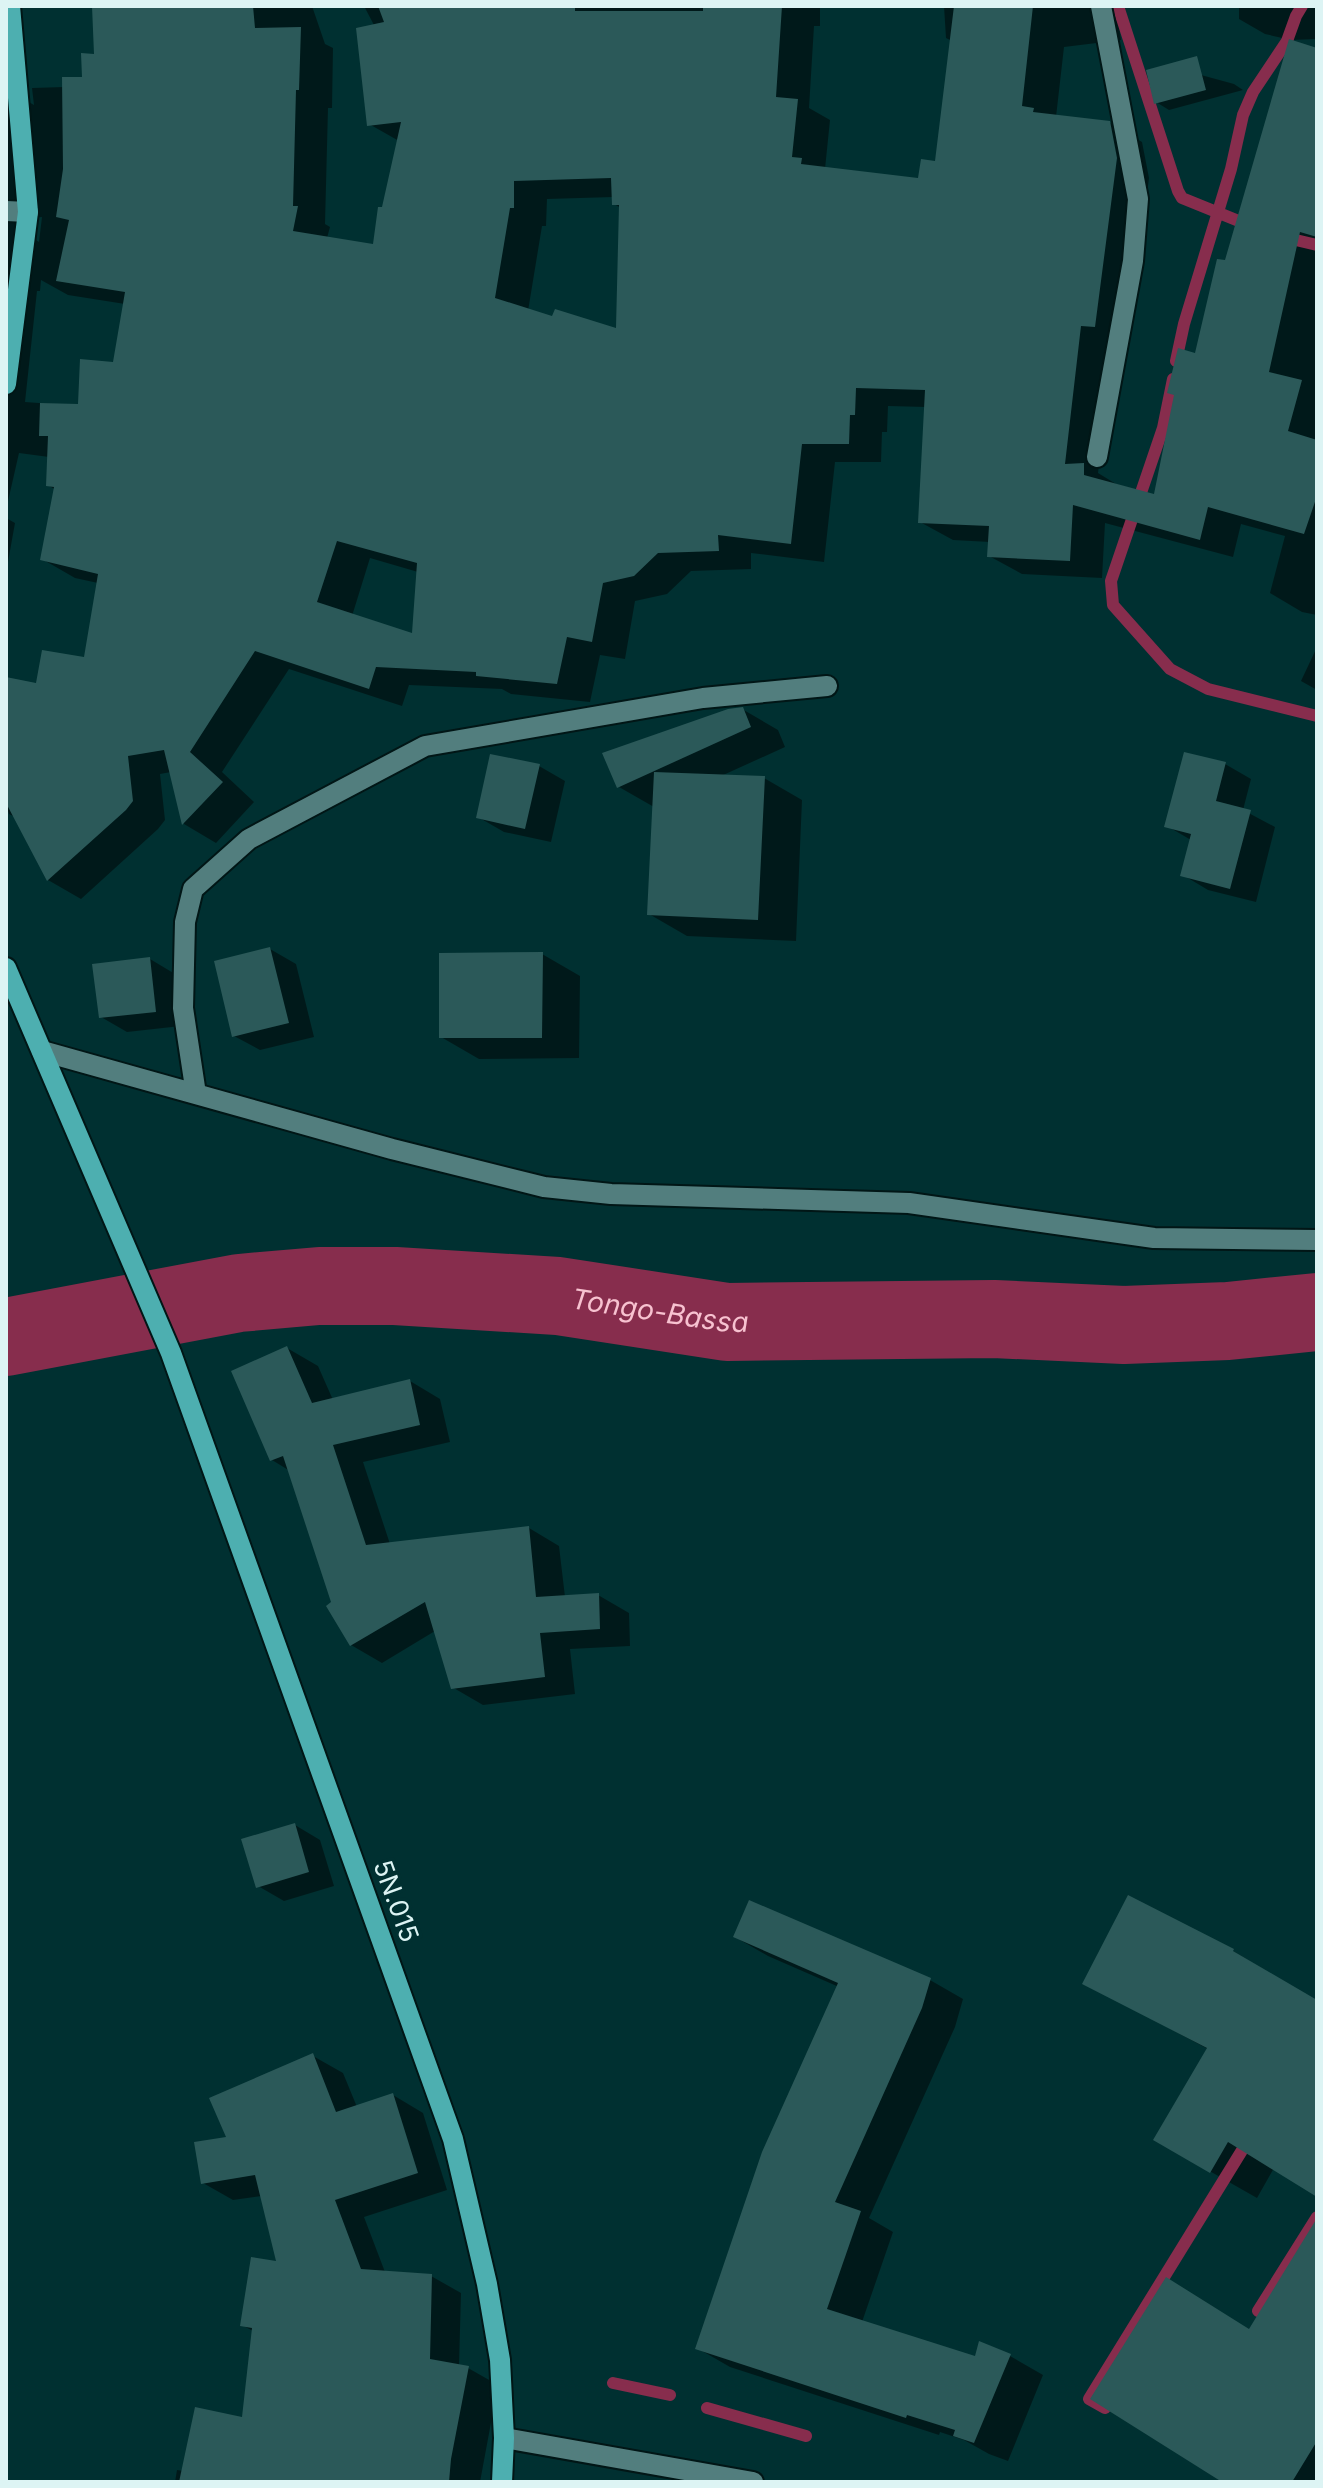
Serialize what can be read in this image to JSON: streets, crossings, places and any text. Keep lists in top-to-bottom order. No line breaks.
{"streets":{"main road":["5N.015"]},"water":["Tongo-Bassa"]}
